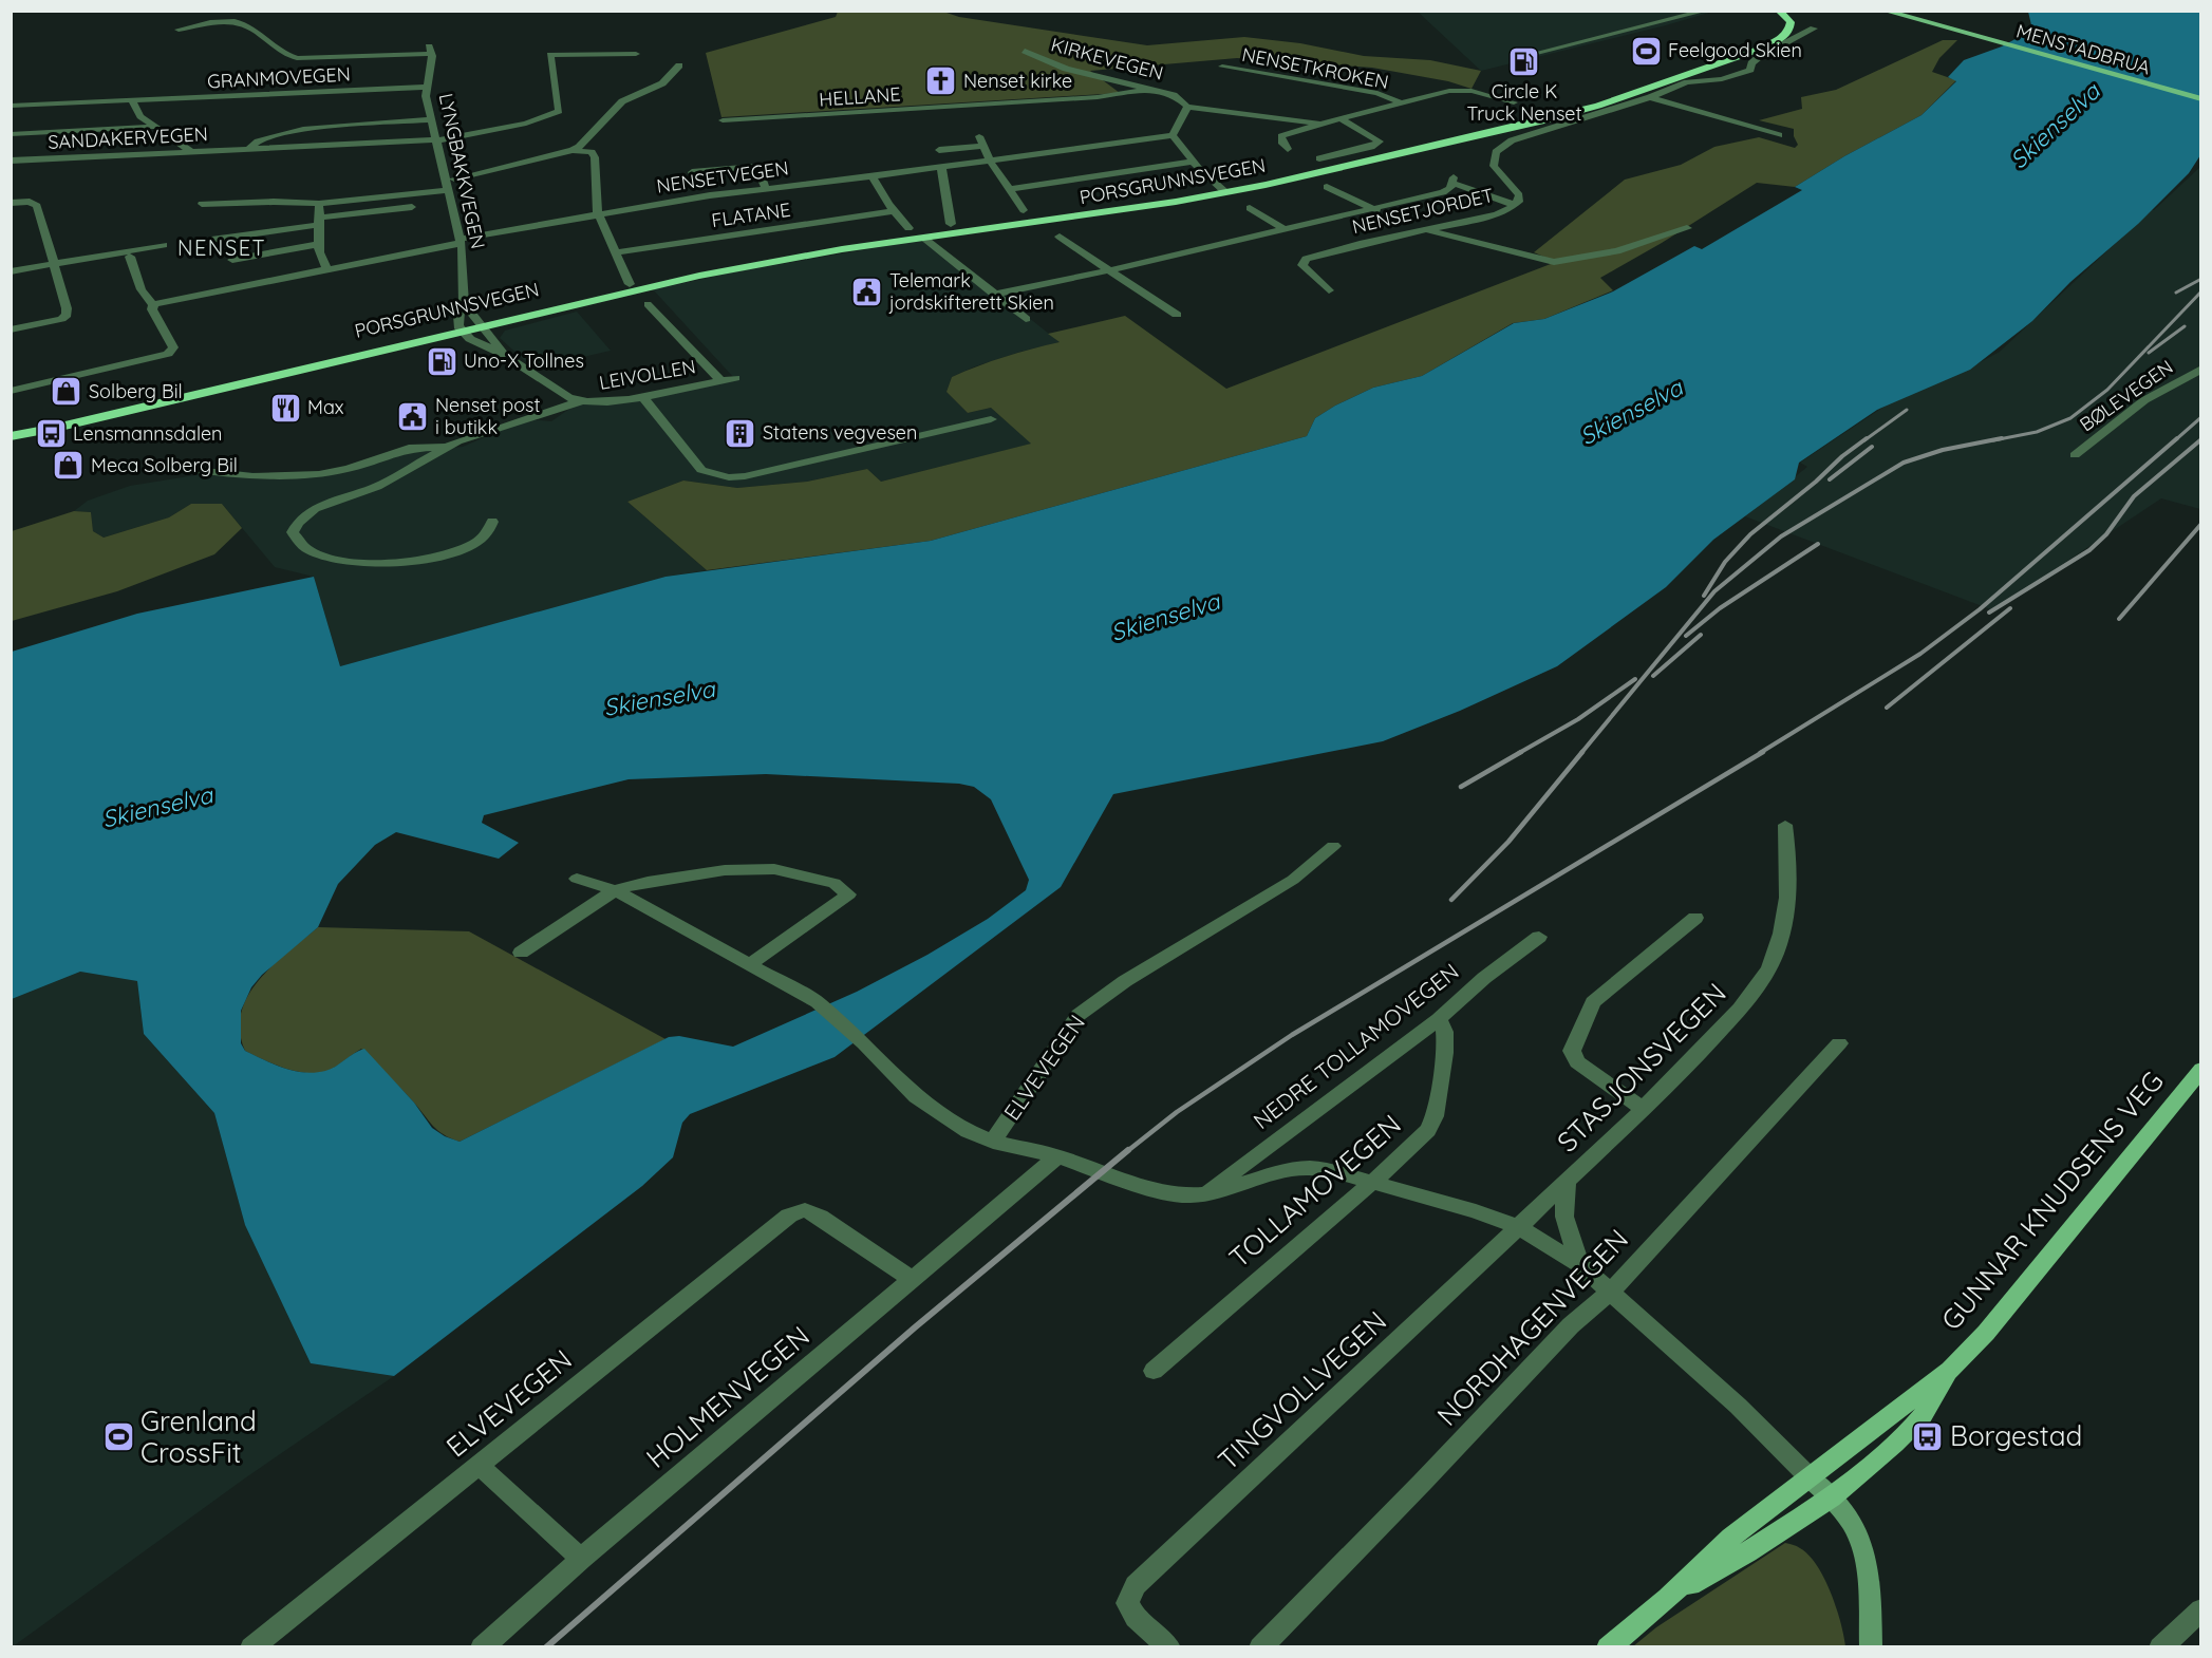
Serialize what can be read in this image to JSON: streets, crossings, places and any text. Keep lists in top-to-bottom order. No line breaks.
{"streets":{"highway":["PORSGRUNNSVEGEN"],"main road":["MENSTADBRUA","GUNNAR KNUDSENS VEG"],"street":["KIRKEVEGEN","NENSETKROKEN","GRANMOVEGEN","HELLANE","SANDAKERVEGEN","LYNGBAKKVEGEN","NENSETVEGEN","NENSETJORDET","FLATANE","LEIVOLLEN","BØLEVEGEN","NEDRE TOLLAMOVEGEN","ELVEVEGEN","STASJONSVEGEN","TOLLAMOVEGEN","NORDHAGENVEGEN","TINGVOLLVEGEN","HOLMENVEGEN"]},"crossings":[["KIRKEVEGEN","NENSETKROKEN"],["KIRKEVEGEN","HELLANE"],["GRANMOVEGEN","LYNGBAKKVEGEN"],["SANDAKERVEGEN","LYNGBAKKVEGEN"],["LYNGBAKKVEGEN","NENSETVEGEN"],["LYNGBAKKVEGEN","PORSGRUNNSVEGEN"],["LYNGBAKKVEGEN","LEIVOLLEN"],["PORSGRUNNSVEGEN","LEIVOLLEN"],["NEDRE TOLLAMOVEGEN","TOLLAMOVEGEN"],["ELVEVEGEN","HOLMENVEGEN"],["STASJONSVEGEN","TINGVOLLVEGEN"]],"districts":["NENSET"],"water":["Skienselva"],"places":{"sports":["Feelgood Skien","Grenland CrossFit"],"fuel station":["Circle K Truck Nenset","Uno-X Tollnes"],"church":["Nenset kirke"],"public building":["Telemark jordskifterett Skien","Nenset post i butikk"],"shop":["Solberg Bil","Meca Solberg Bil"],"restaurant":["Max"],"building":["Statens vegvesen"],"bus stop":["Lensmannsdalen","Borgestad"]}}
